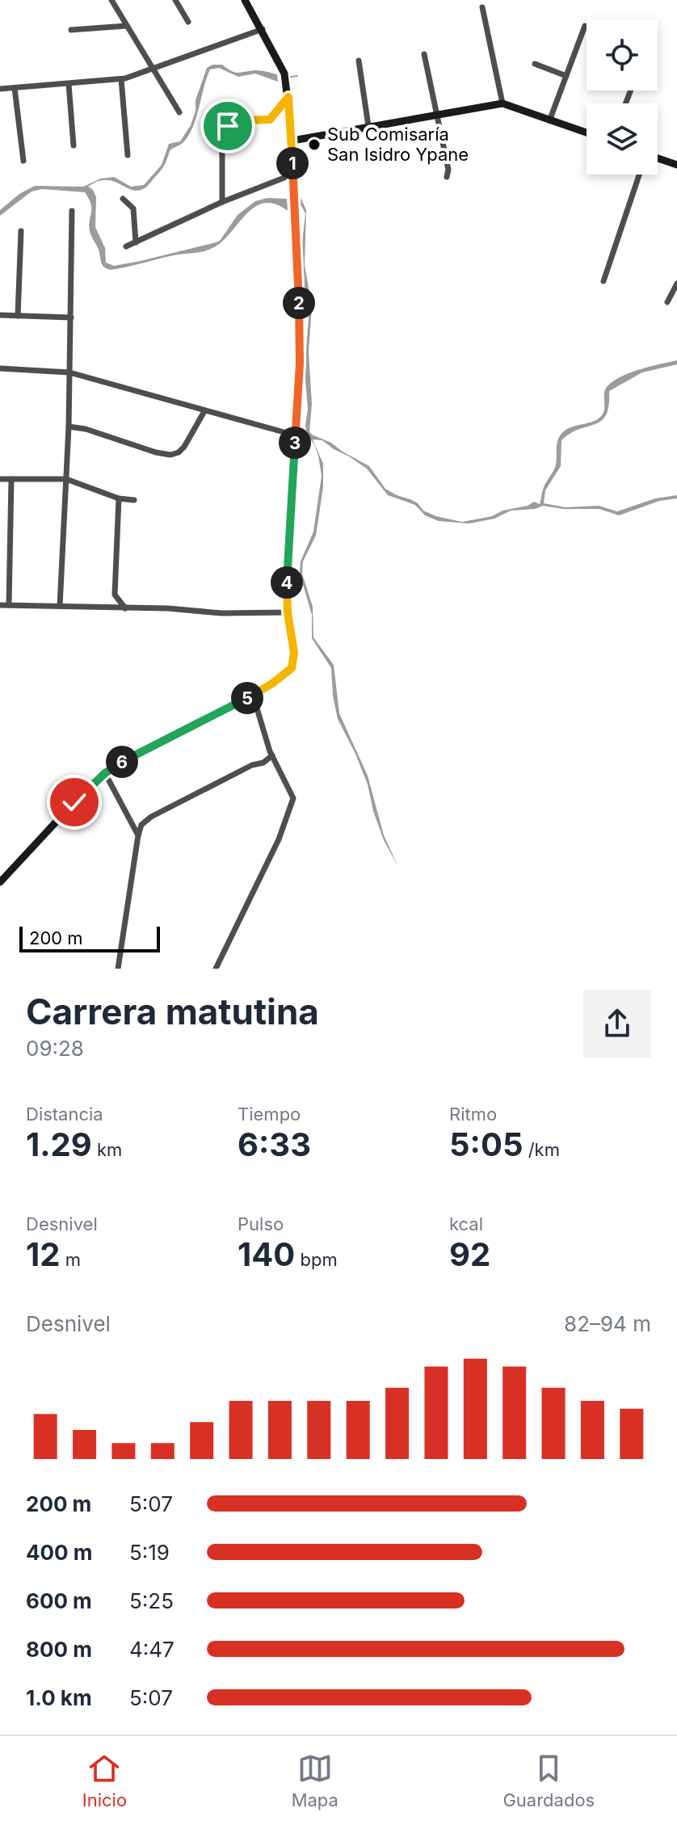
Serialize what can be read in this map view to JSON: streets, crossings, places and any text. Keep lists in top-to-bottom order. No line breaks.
{"places":["Sub Comisaría San Isidro Ypane"],"scale_bar":"200 m","page":{"pins":["1","2","3","4","5","6"],"scale":"200 m","heading":["Carrera matutina","09:28"],"stats":[["Distancia","1.29 km"],["Tiempo","6:33"],["Ritmo","5:05 /km"],["Desnivel","12 m"],["Pulso","140 bpm"],["kcal","92"]],"chart":["Desnivel","82–94 m"],"list":[{"name":"200 m","note":"5:07"},{"name":"400 m","note":"5:19"},{"name":"600 m","note":"5:25"},{"name":"800 m","note":"4:47"},{"name":"1.0 km","note":"5:07"}],"tabs":["Inicio","Mapa","Guardados"]}}
